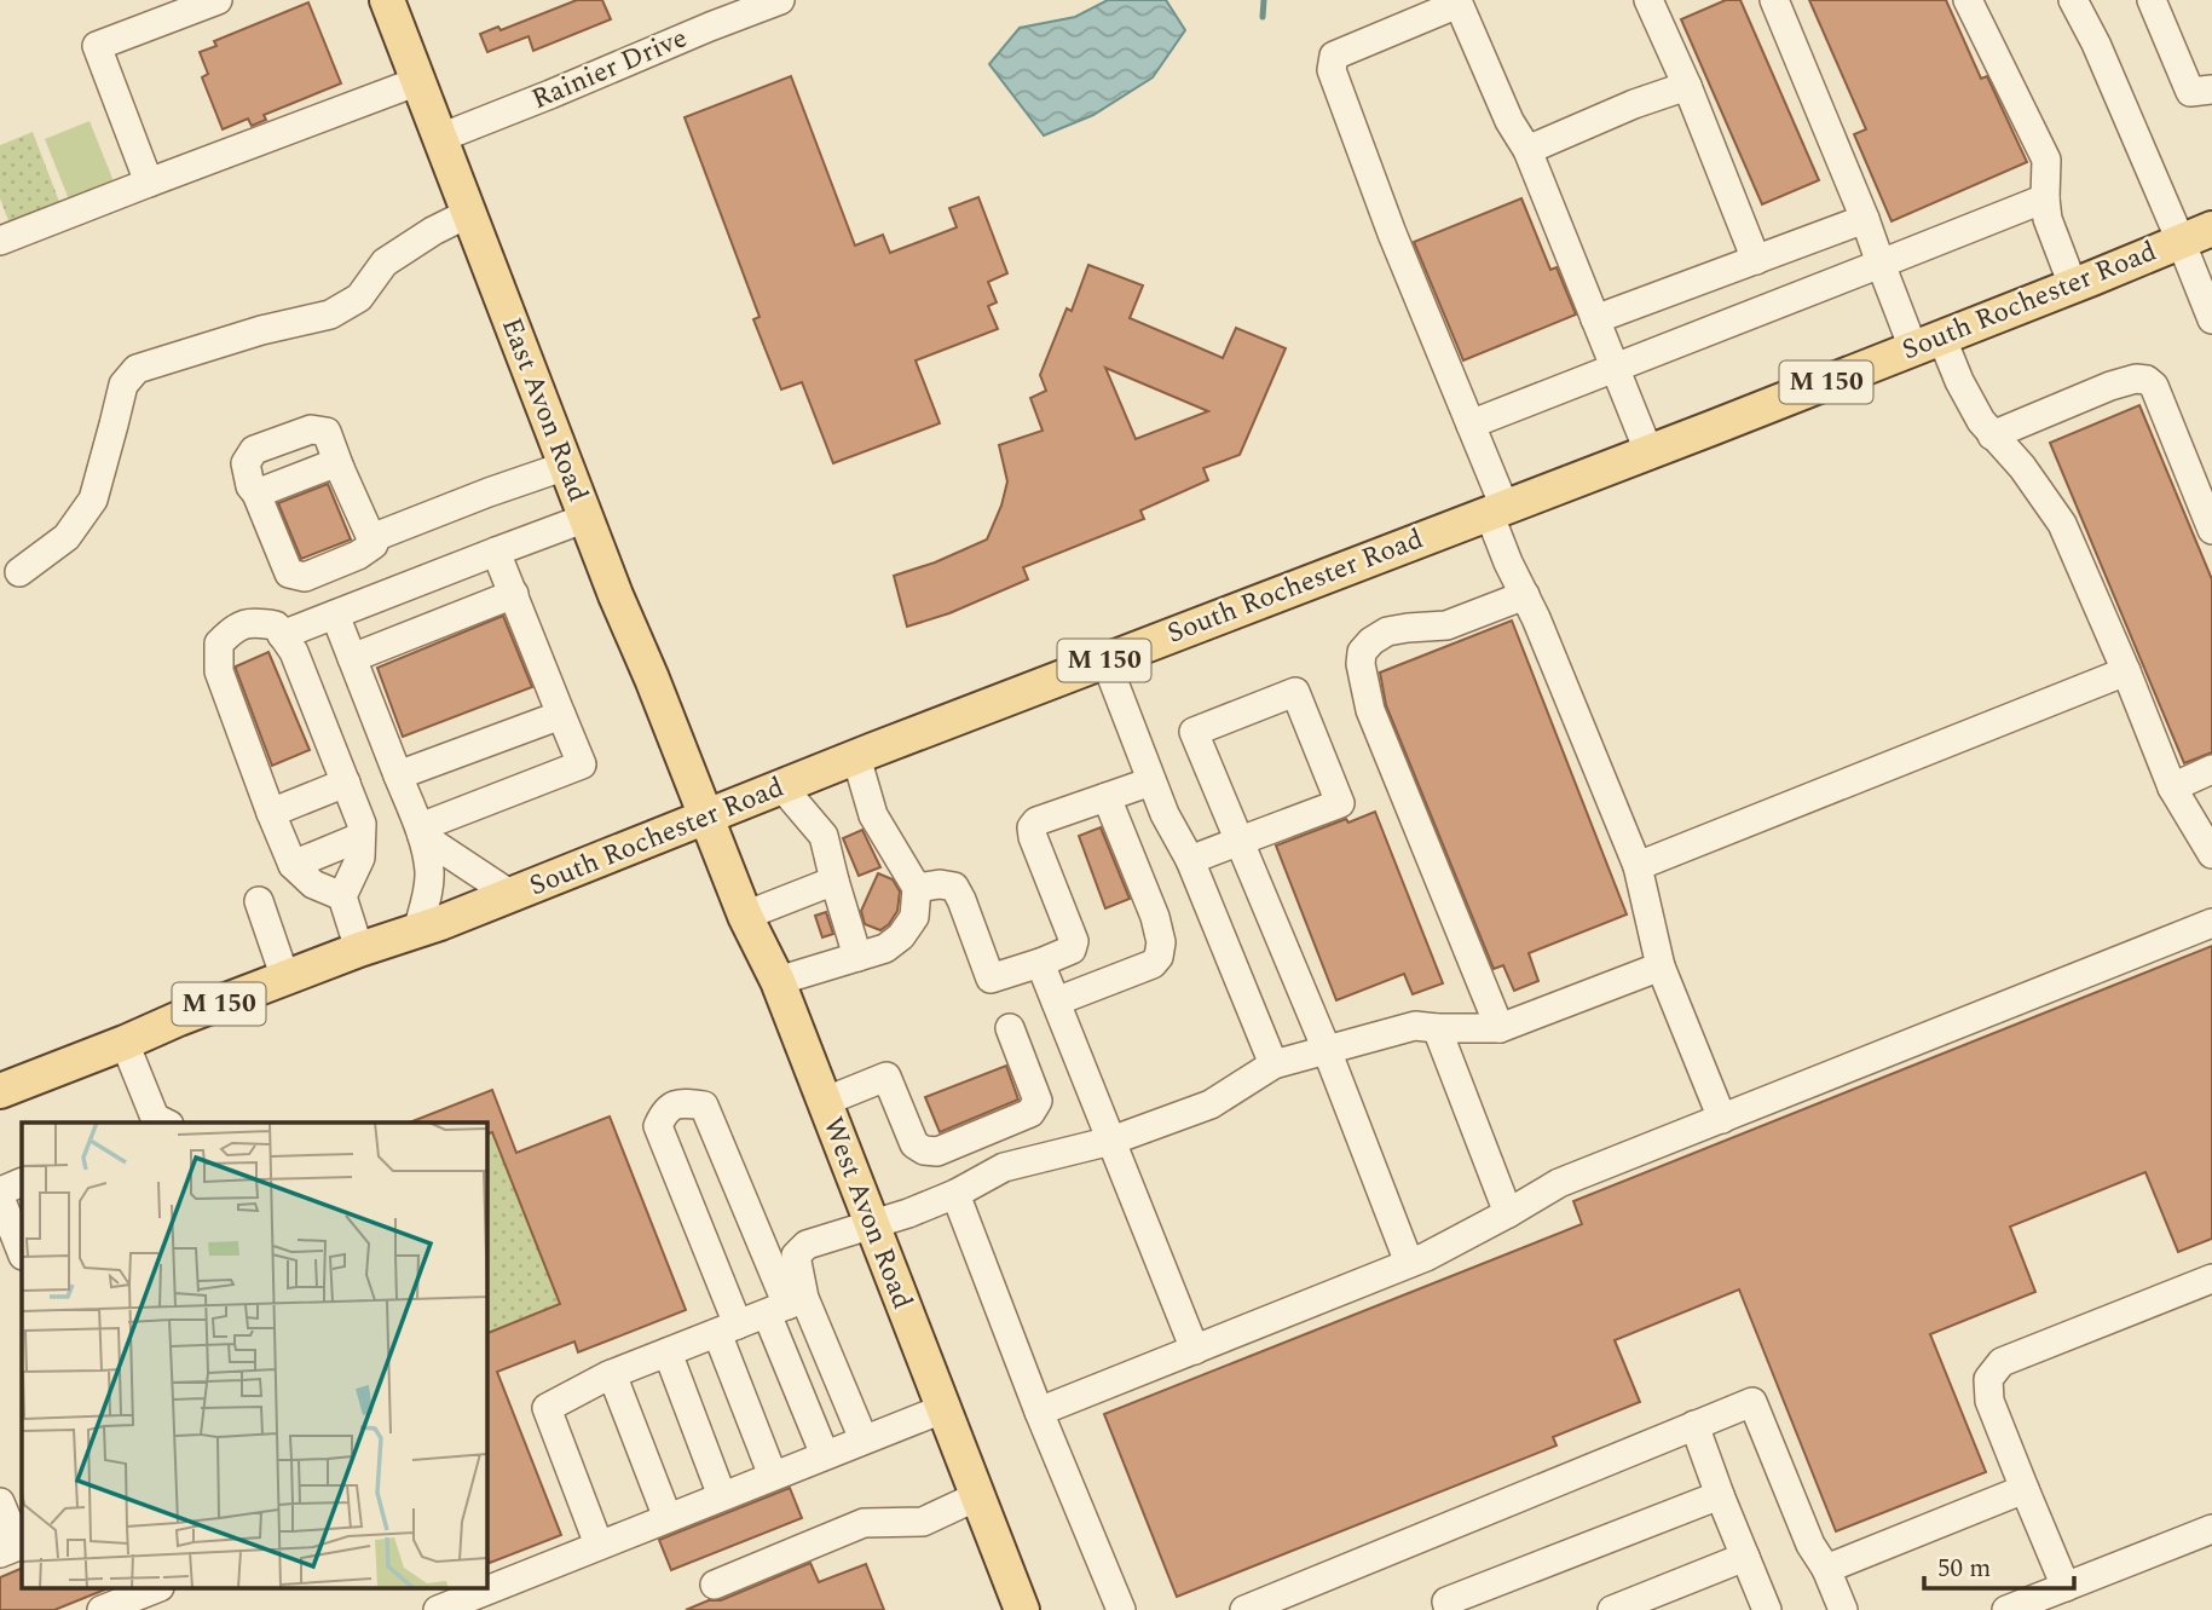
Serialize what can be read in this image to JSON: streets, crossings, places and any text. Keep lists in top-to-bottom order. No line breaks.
{"streets":{"main road":["South Rochester Road","M 150","East Avon Road","West Avon Road"],"street":["Rainier Drive"]},"crossings":[["Rainier Drive","East Avon Road"],["South Rochester Road","East Avon Road"],["South Rochester Road","West Avon Road"],["East Avon Road","West Avon Road"]],"scale_bar":"50 m"}
